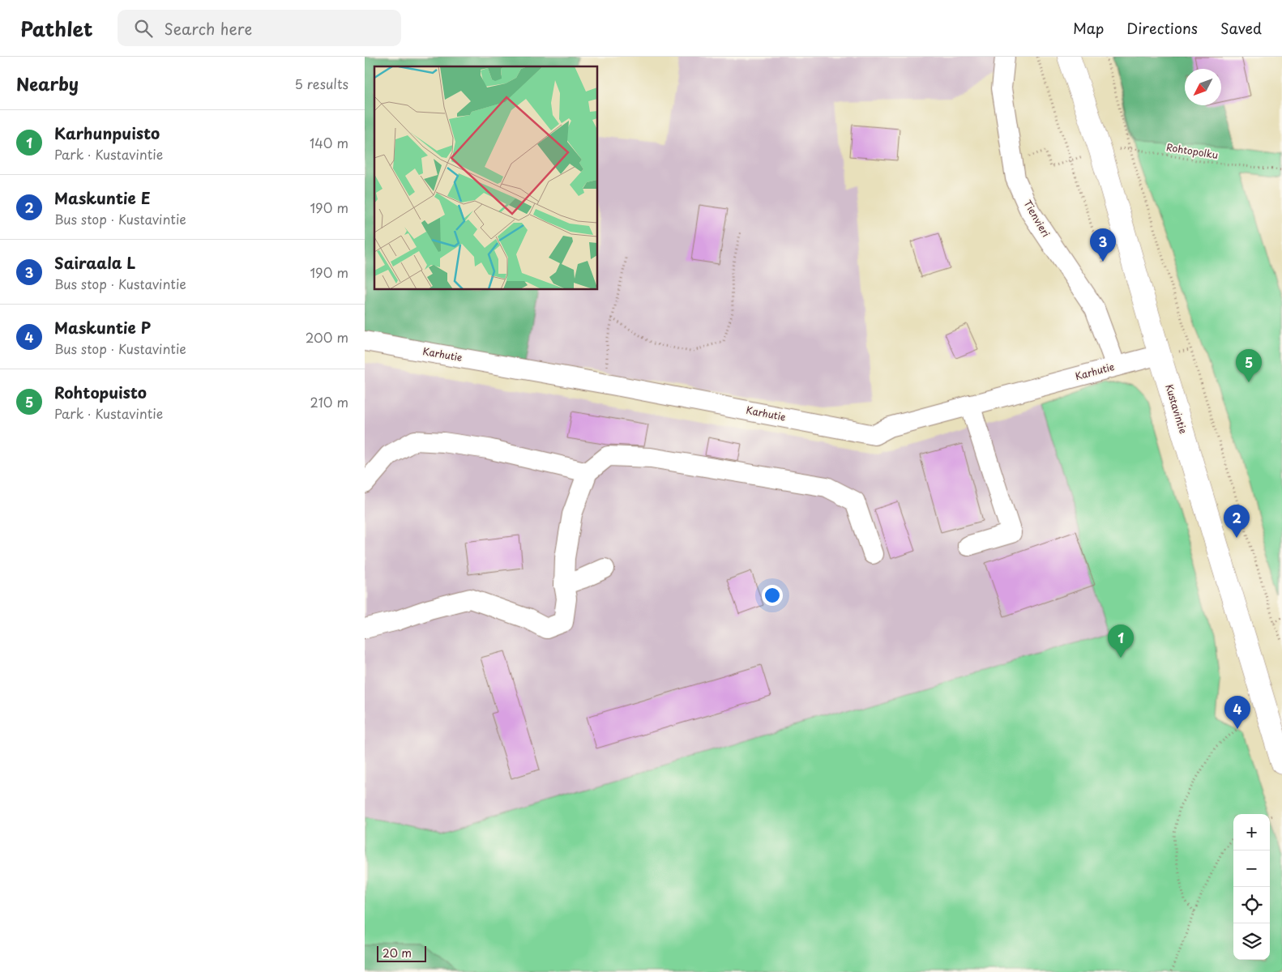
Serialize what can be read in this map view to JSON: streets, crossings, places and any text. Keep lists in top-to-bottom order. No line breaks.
{"streets":{"main road":["Kustavintie"],"street":["Tienvieri","Karhutie"],"path":["Rohtopolku"]},"crossings":[["Rohtopolku","Tienvieri"],["Rohtopolku","Kustavintie"],["Tienvieri","Karhutie"],["Karhutie","Kustavintie"]],"scale_bar":"20 m","north":"bottom left","page":{"header":"Pathlet","search":"Search here","nav":["Map","Directions","Saved"],"heading":["Nearby","5 results"],"list":[{"mark":"1","name":"Karhunpuisto","note":"Park · Kustavintie","value":"140 m"},{"mark":"2","name":"Maskuntie E","note":"Bus stop · Kustavintie","value":"190 m"},{"mark":"3","name":"Sairaala L","note":"Bus stop · Kustavintie","value":"190 m"},{"mark":"4","name":"Maskuntie P","note":"Bus stop · Kustavintie","value":"200 m"},{"mark":"5","name":"Rohtopuisto","note":"Park · Kustavintie","value":"210 m"}],"pins":["3","5","2","1","4"],"map_buttons":["+","−"],"scale":"20 m"}}
